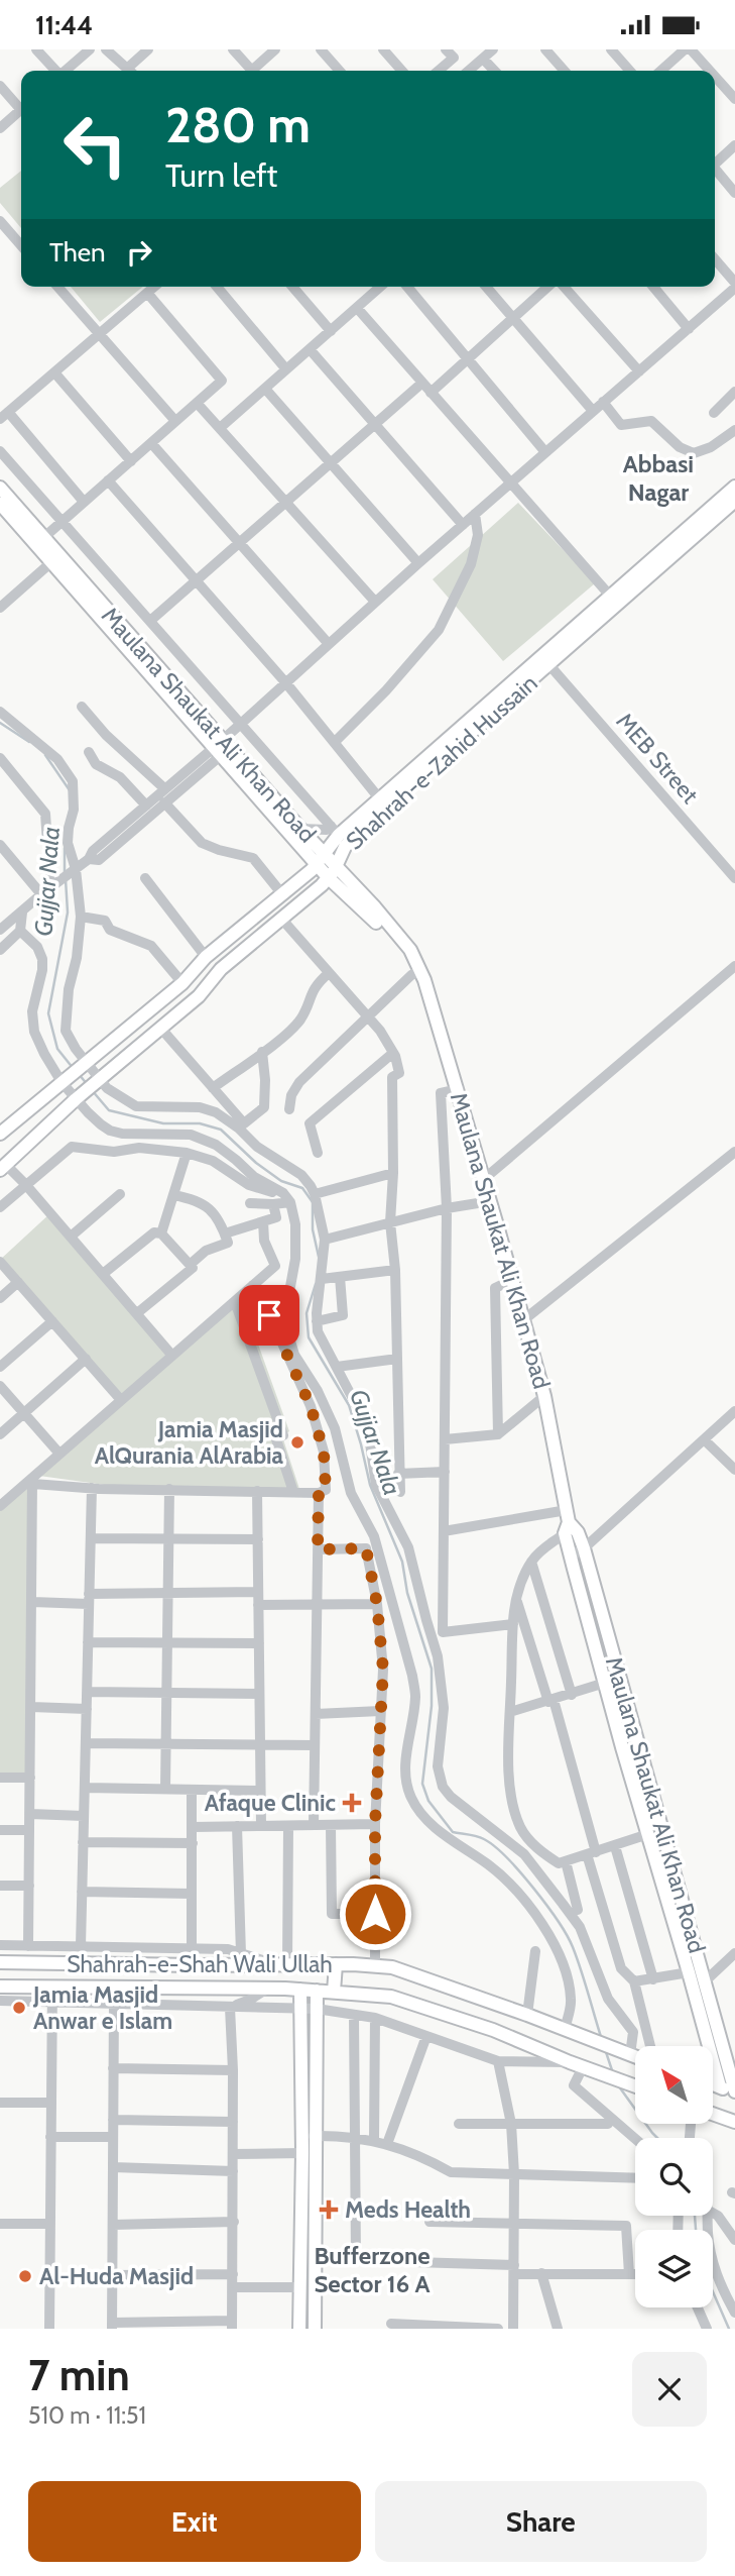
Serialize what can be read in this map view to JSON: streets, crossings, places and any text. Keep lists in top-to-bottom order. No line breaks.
{"streets":{"main road":["Maulana Shaukat Ali Khan Road","Shahrah-e-Zahid Hussain","Shahrah-e-Shah Wali Ullah"],"street":["MEB Street"]},"crossings":[["Maulana Shaukat Ali Khan Road","Shahrah-e-Zahid Hussain"],["MEB Street","Shahrah-e-Zahid Hussain"]],"districts":["Abbasi Nagar","Bufferzone Sector 16 A"],"water":["Gujjar Nala"],"places":{"other":["Jamia Masjid AlQurania AlArabia","Jamia Masjid Anwar e Islam","Al-Huda Masjid"],"health":["Afaque Clinic","Meds Health"]},"north":"top left","page":{"status":"11:44","turn":["280 m","Turn left"],"then":"Then","heading":["7 min","510 m · 11:51"],"buttons":["Exit","Share"]}}
